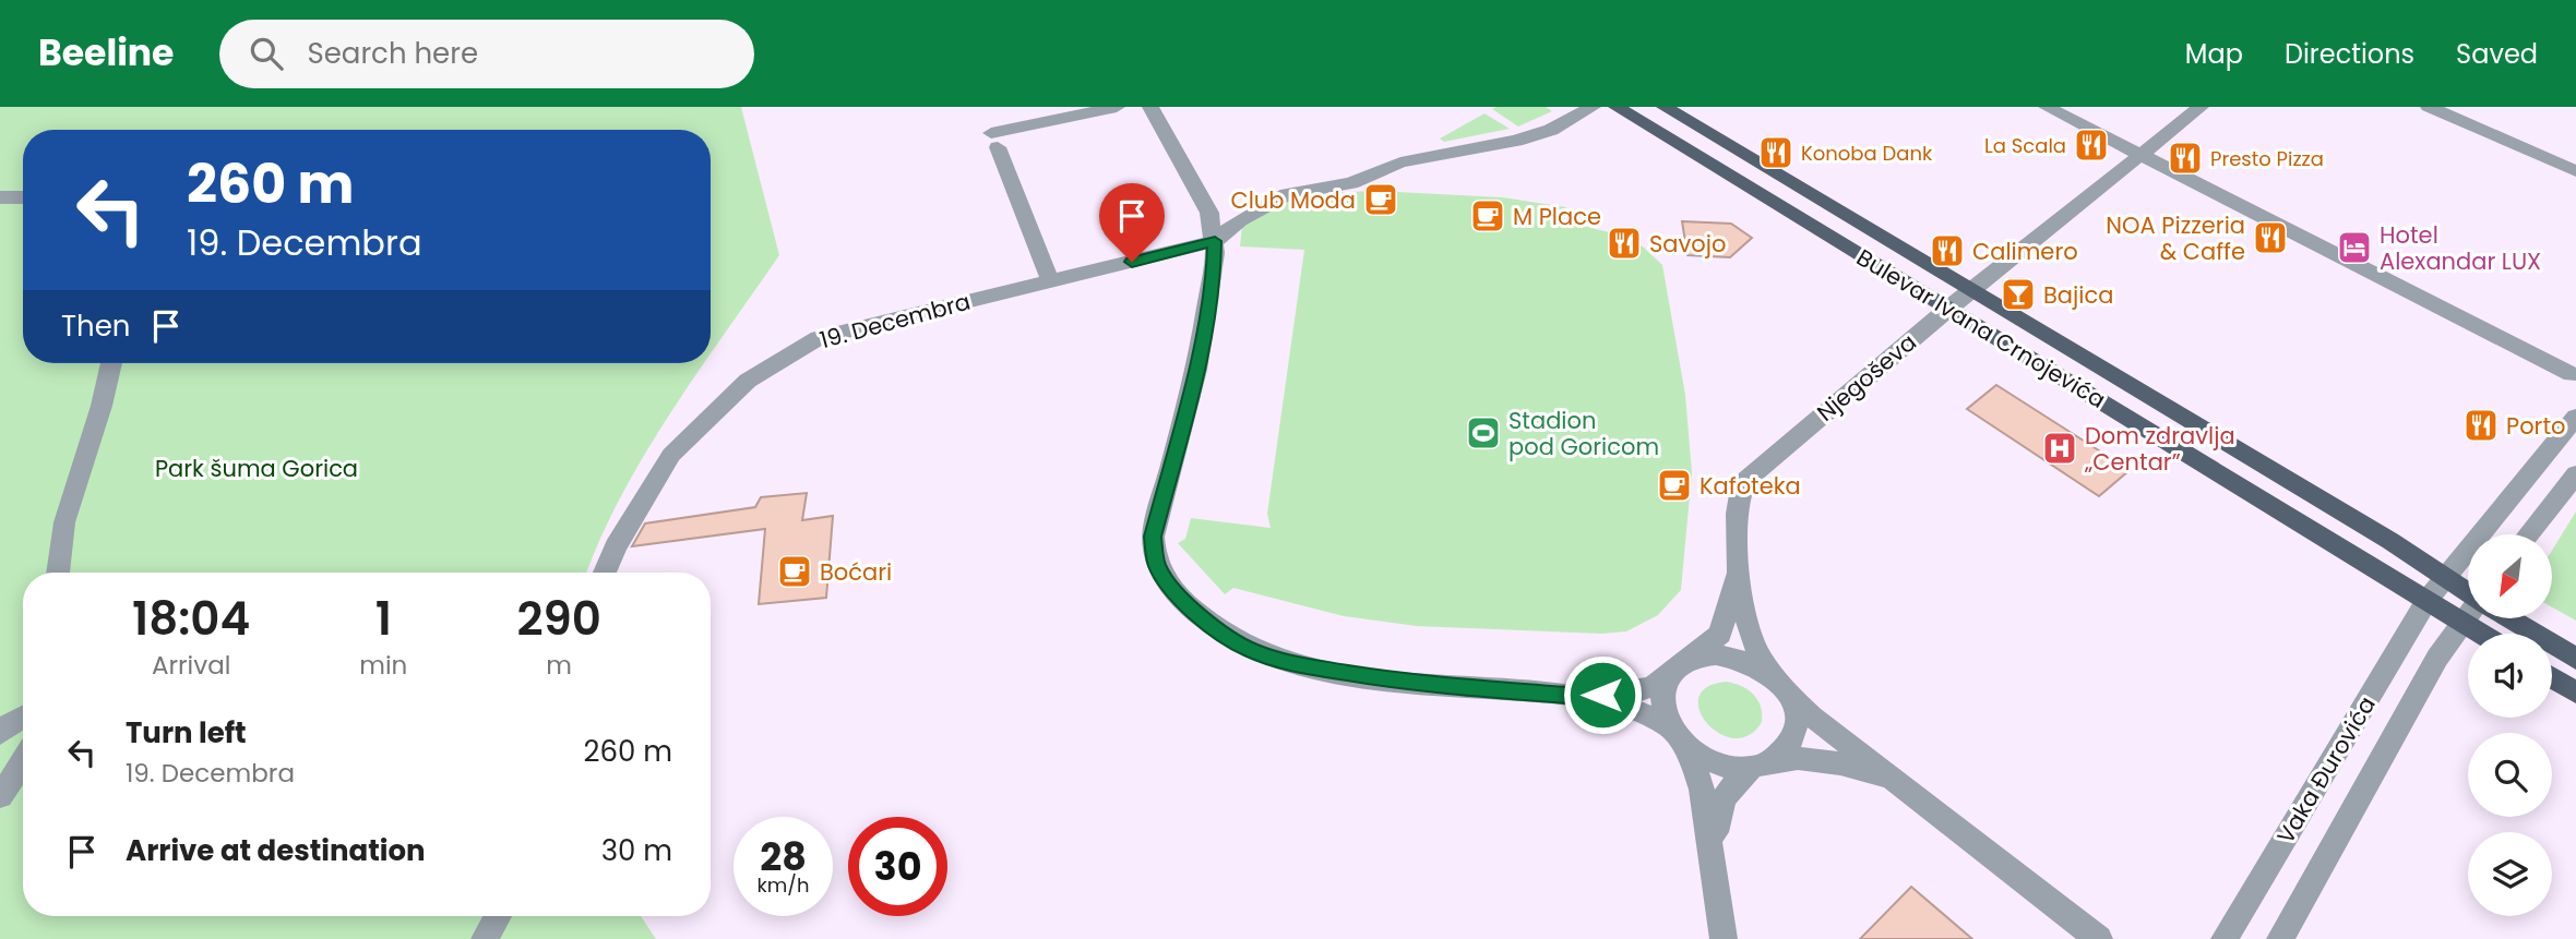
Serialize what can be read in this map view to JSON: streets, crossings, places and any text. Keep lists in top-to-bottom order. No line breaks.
{"streets":{"main road":["Bulevar Ivana Crnojevića"],"street":["19. Decembra","Njegoševa","Vaka Đurovića"]},"crossings":[["Bulevar Ivana Crnojevića","Njegoševa"],["Bulevar Ivana Crnojevića","Vaka Đurovića"]],"parks":["Park šuma Gorica"],"places":{"restaurant":["La Scala","Konoba Dank","Presto Pizza","NOA Pizzeria & Caffe","Savojo","Calimero","Porto"],"cafe":["Club Moda","M Place","Kafoteka","Boćari"],"hotel":["Hotel Alexandar LUX"],"bar":["Bajica"],"sports":["Stadion pod Goricom"],"hospital":["Dom zdravlja „Centar”"]},"north":"bottom left","page":{"header":"Beeline","search":"Search here","nav":["Map","Directions","Saved"],"turn":["260 m","19. Decembra"],"then":"Then","eta":["18:04","Arrival","1","min","290","m"],"list":[{"name":"Turn left","note":"19. Decembra","value":"260 m"},{"name":"Arrive at destination","value":"30 m"}],"speed":"28 km/h","limit":"30"}}
